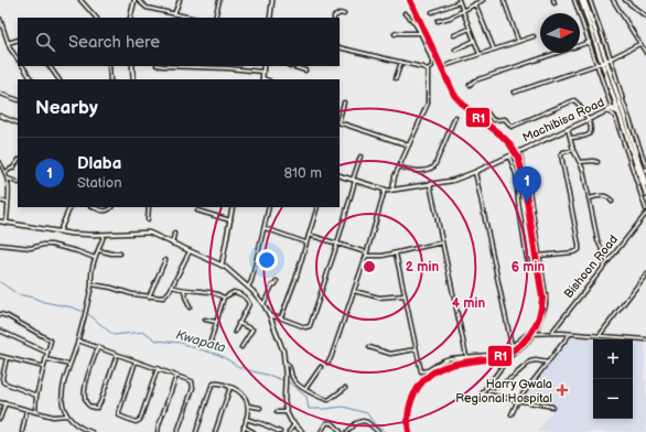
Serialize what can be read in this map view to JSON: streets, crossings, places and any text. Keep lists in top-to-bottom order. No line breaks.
{"streets":{"street":["Machibisa Road","Bishoon Road"]},"water":["Kwapata"],"places":{"health":["Harry Gwala Regional Hospital"]},"lines":["transit line R1"],"north":"right","page":{"search":"Search here","heading":"Nearby","list":[{"mark":"1","name":"Dlaba","note":"Station","value":"810 m"}],"pins":"1","map_buttons":["+","−"]},"rings":["2 min","6 min","4 min"]}
